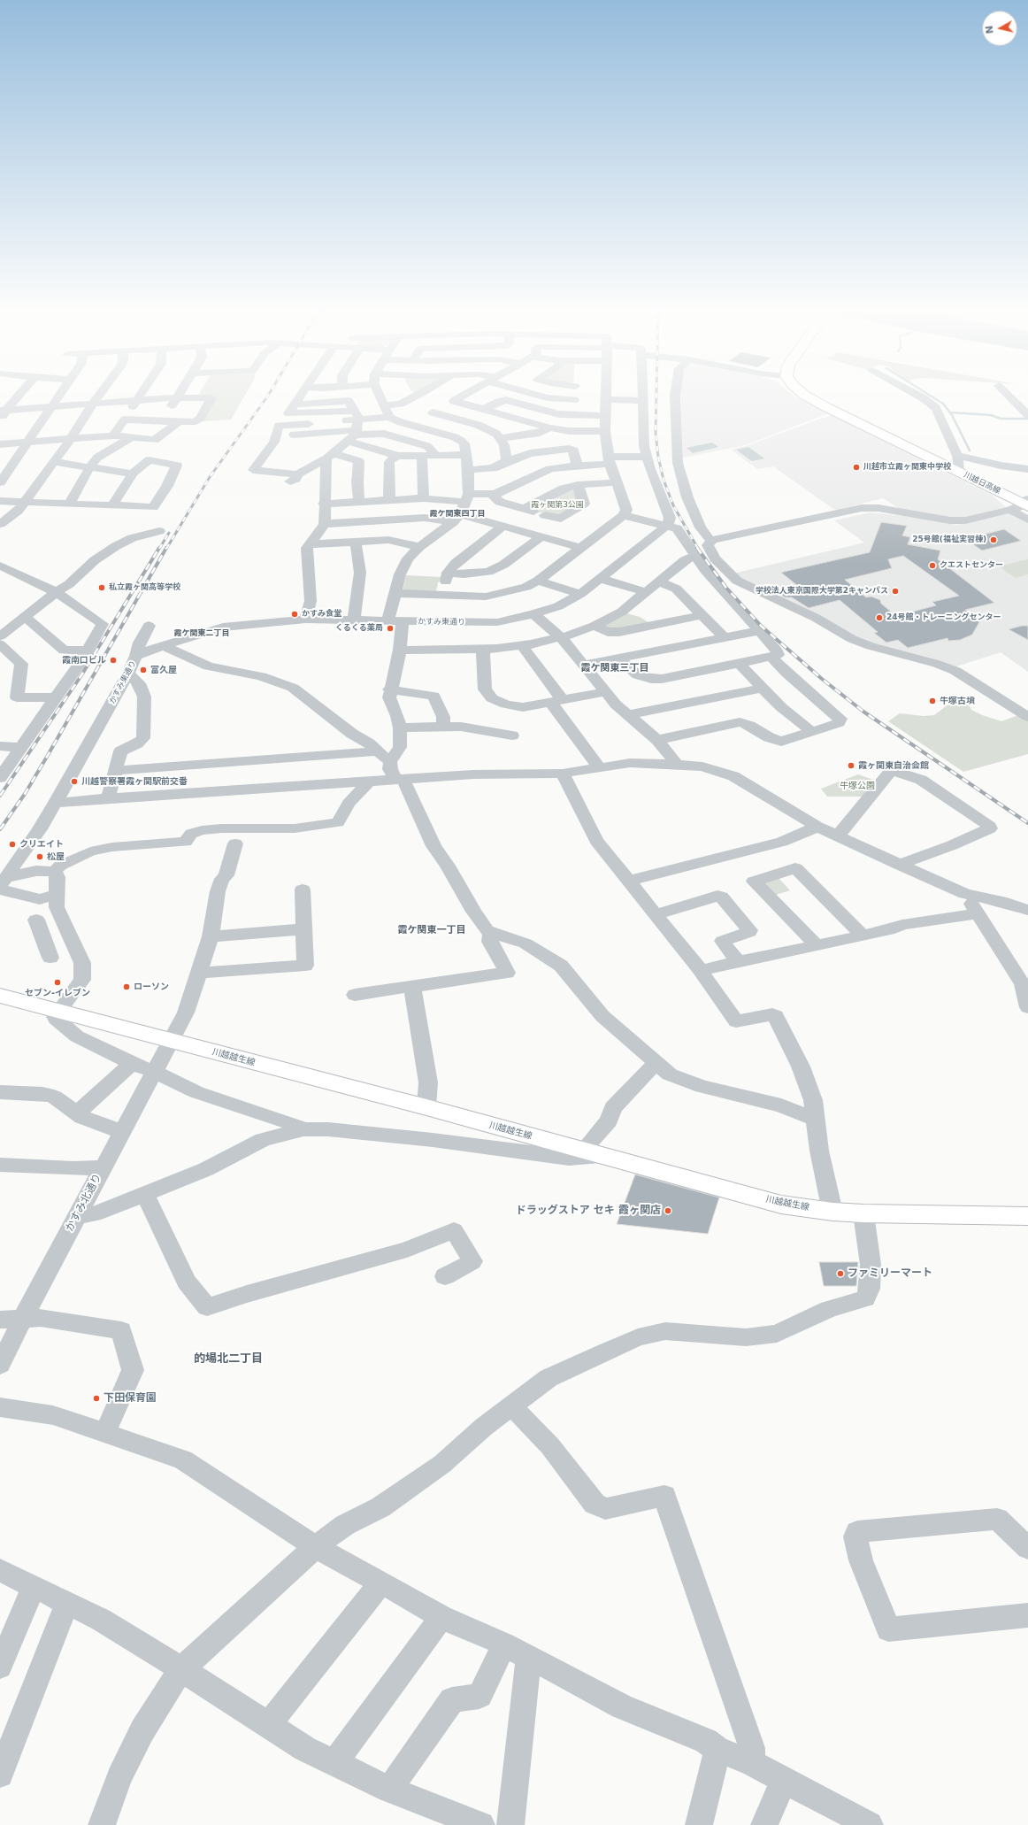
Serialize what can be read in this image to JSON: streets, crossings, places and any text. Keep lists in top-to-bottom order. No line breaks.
{"streets":{"main road":["川越日高線","川越越生線"],"street":["かすみ東通り","かすみ北通り"]},"crossings":[["川越越生線","かすみ北通り"]],"districts":["霞ケ関東四丁目","霞ケ関東二丁目","霞ケ関東三丁目","霞ケ関東一丁目","的場北二丁目"],"parks":["霞ヶ関第3公園","牛塚公園"],"places":["川越市立霞ヶ関東中学校","25号館(福祉実習棟)","クエストセンター","私立霞ヶ関高等学校","学校法人東京国際大学第2キャンパス","かすみ食堂","24号館・トレーニングセンター","くるくる薬局","霞南口ビル","富久屋","牛塚古墳","霞ヶ関東自治会館","川越警察署霞ヶ関駅前交番","クリエイト","松屋","セブン-イレブン","ローソン","ドラッグストア セキ 霞ヶ関店","ファミリーマート","下田保育園"],"north":"left"}
